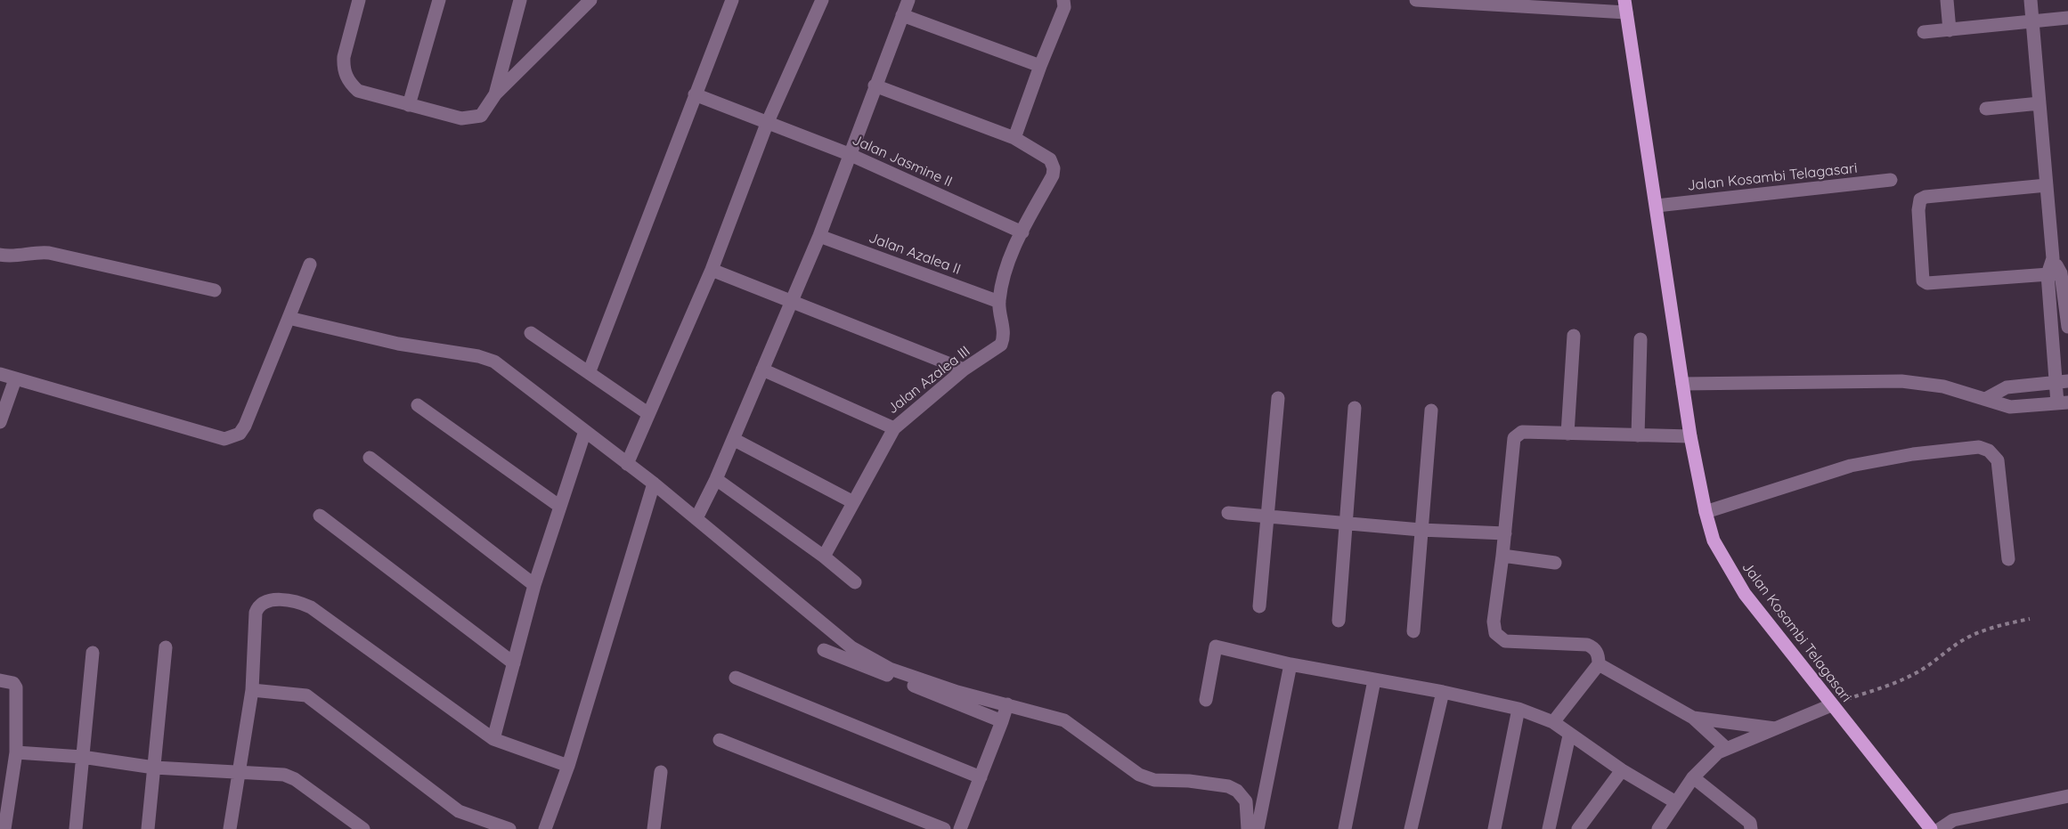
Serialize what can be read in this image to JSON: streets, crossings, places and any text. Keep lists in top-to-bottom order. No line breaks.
{"streets":{"main road":["Jalan Kosambi Telagasari"],"street":["Jalan Jasmine II","Jalan Azalea II","Jalan Azalea III"]},"crossings":[["Jalan Jasmine II","Jalan Azalea III"],["Jalan Azalea II","Jalan Azalea III"]]}
